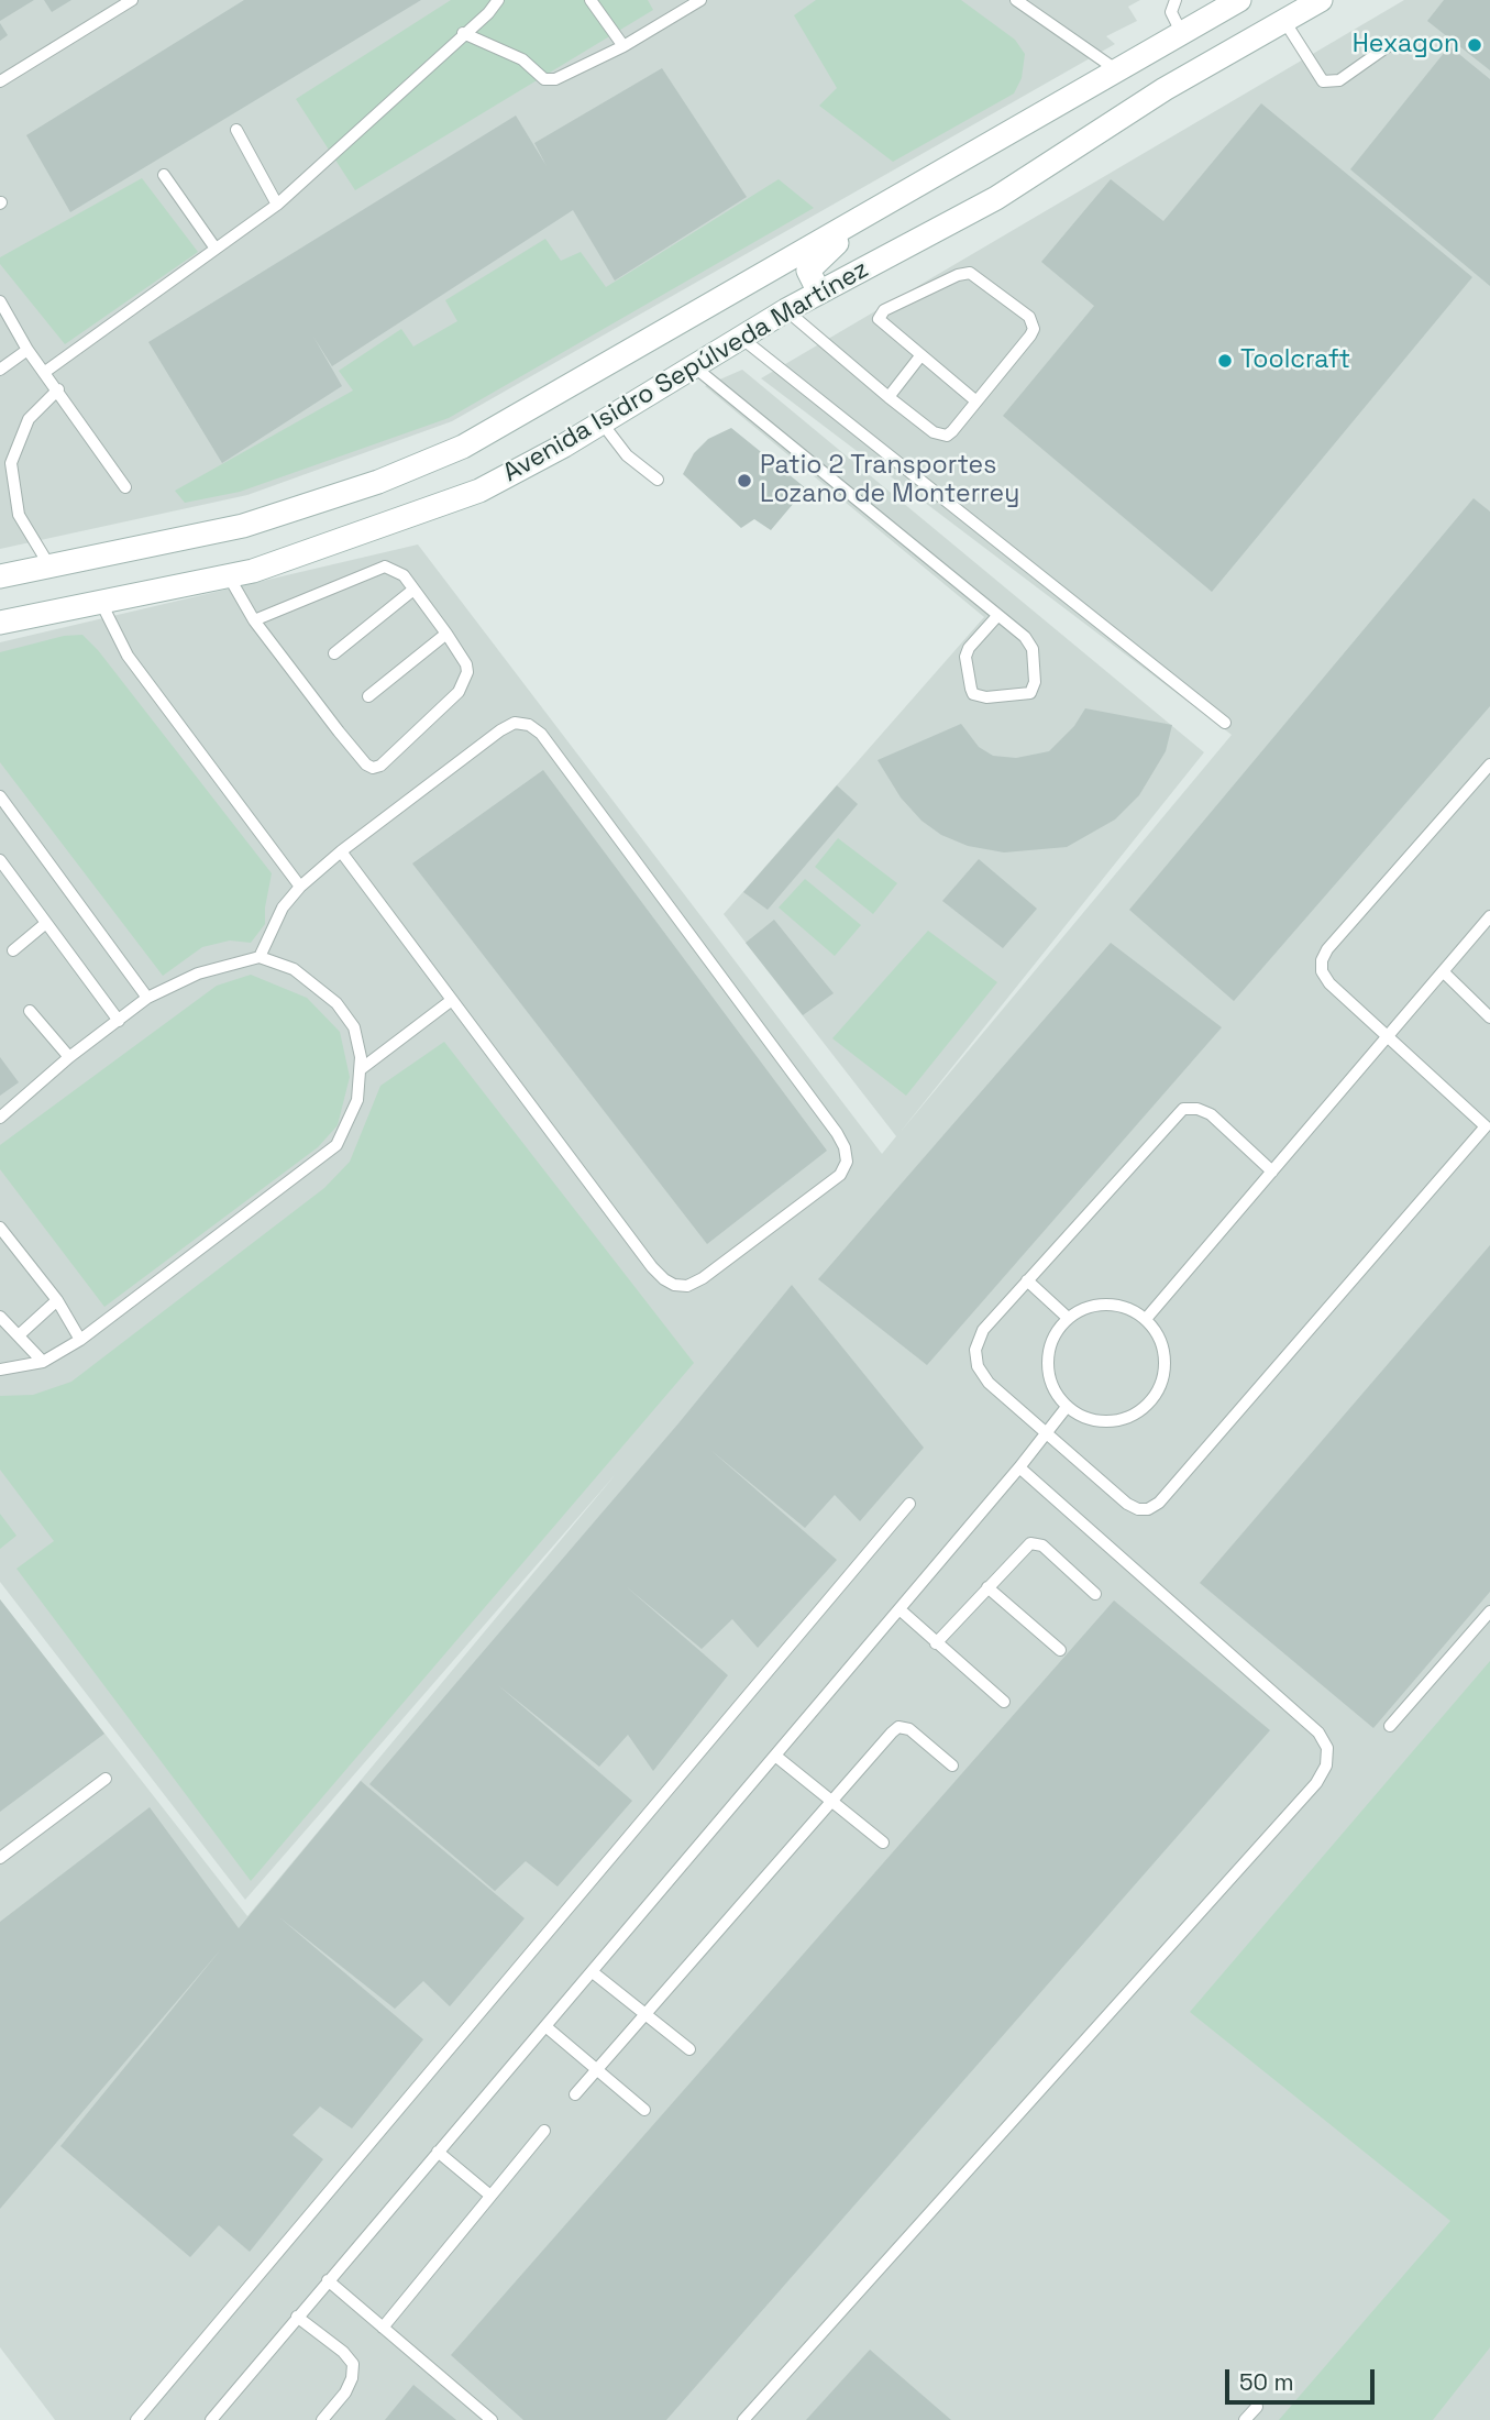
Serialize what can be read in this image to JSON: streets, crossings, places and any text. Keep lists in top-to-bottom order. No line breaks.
{"streets":{"main road":["Avenida Isidro Sepúlveda Martínez"]},"places":["Hexagon","Toolcraft","Patio 2 Transportes Lozano de Monterrey"],"scale_bar":"50 m"}
